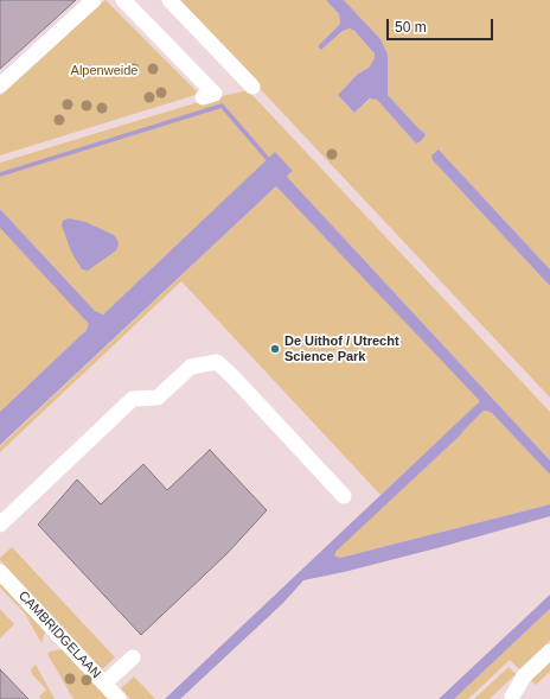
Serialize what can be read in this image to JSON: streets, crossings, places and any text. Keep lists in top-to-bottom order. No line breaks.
{"streets":{"street":["CAMBRIDGELAAN"]},"parks":["Alpenweide"],"places":["De Uithof / Utrecht Science Park"],"scale_bar":"50 m"}
